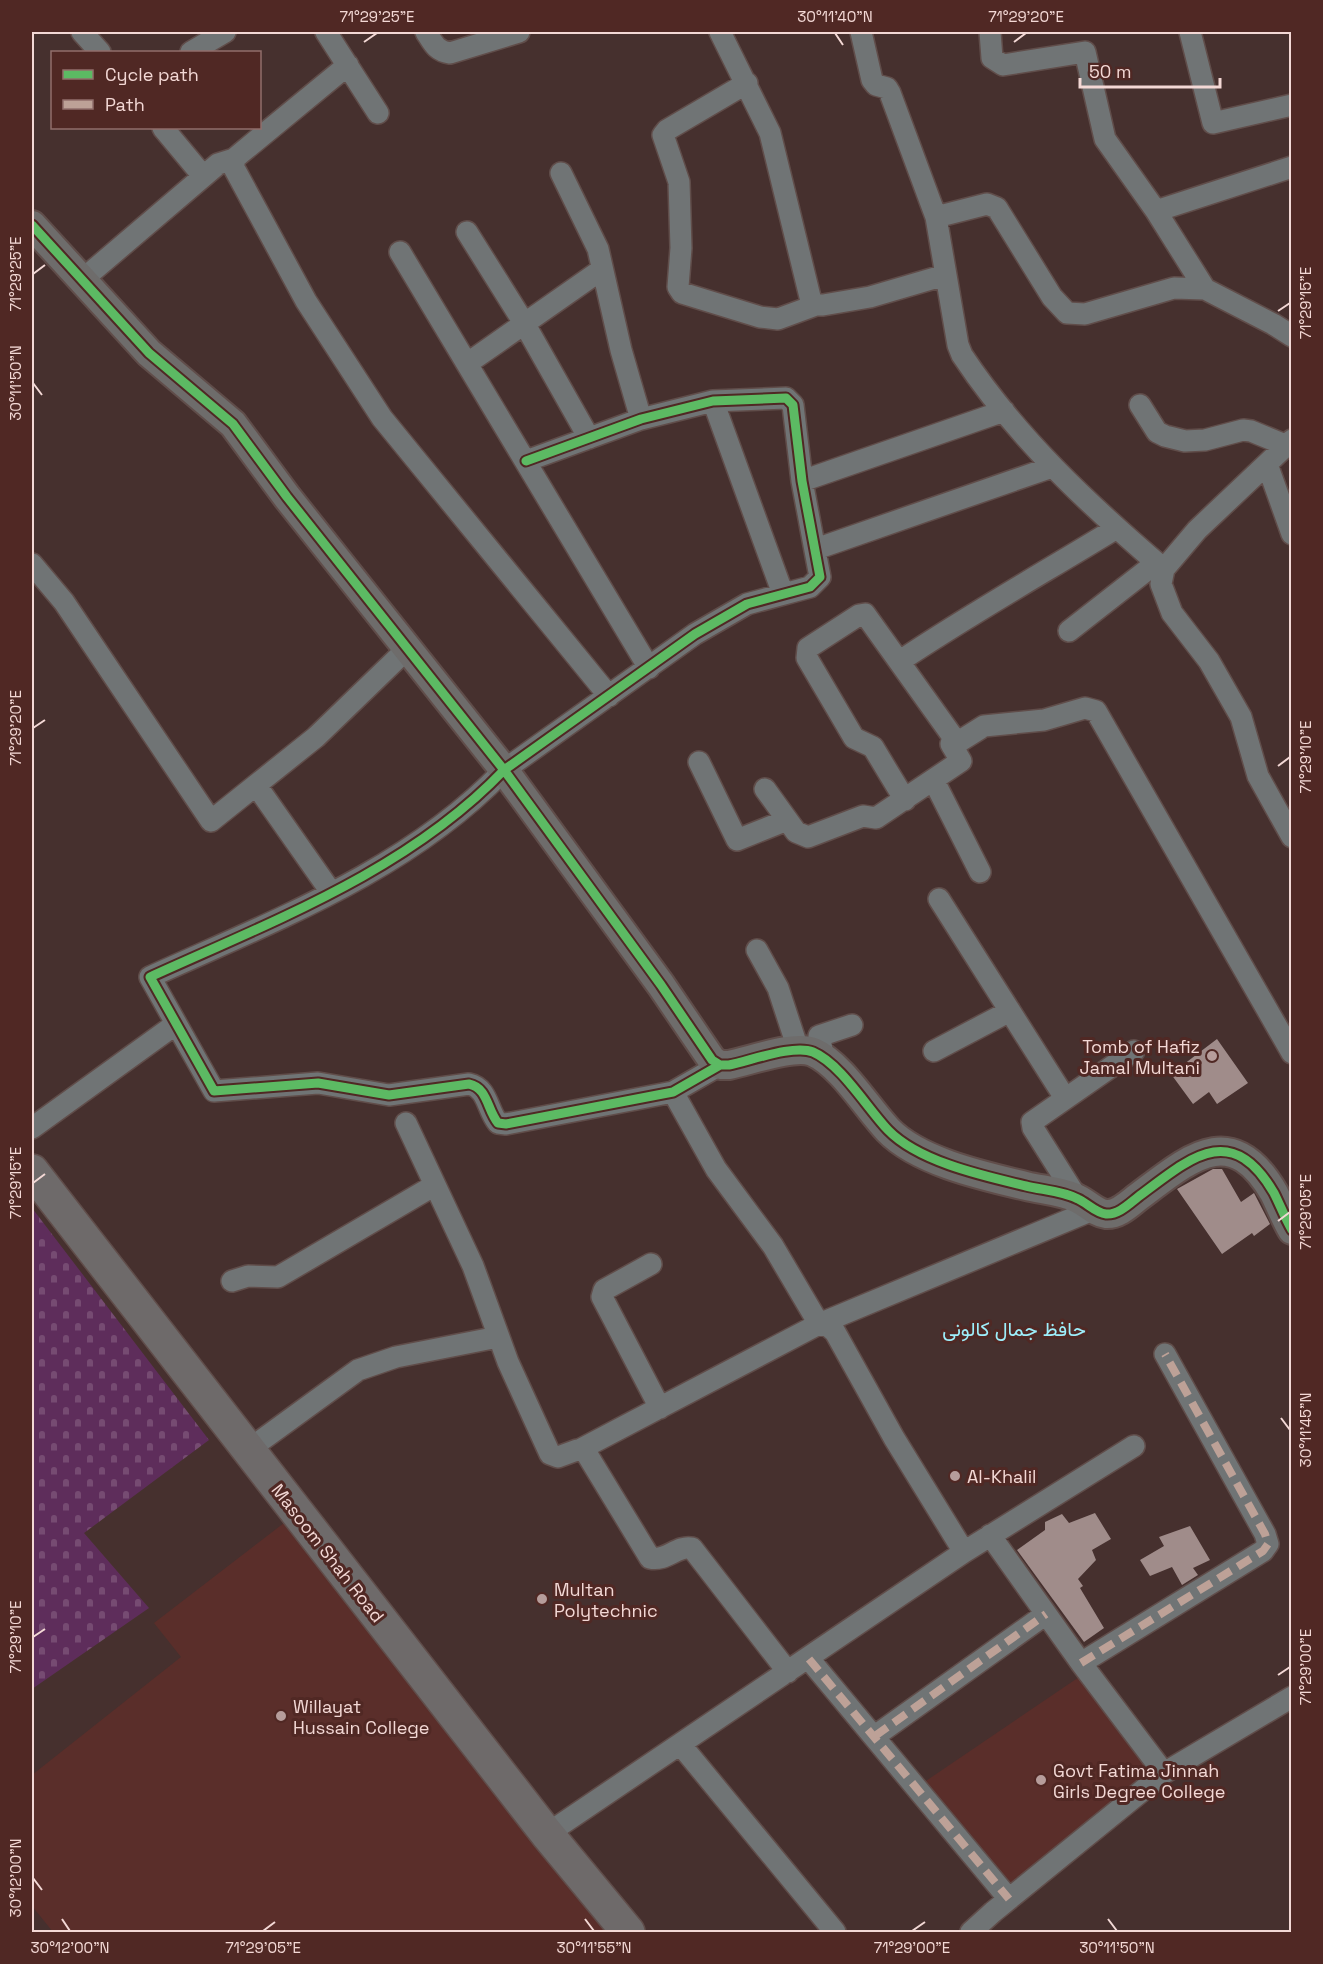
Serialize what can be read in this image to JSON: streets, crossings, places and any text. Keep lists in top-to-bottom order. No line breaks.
{"streets":{"main road":["Masoom Shah Road"]},"districts":["حافظ جمال کالونی"],"places":["Tomb of Hafiz Jamal Multani","Al-Khalil","Multan Polytechnic","Willayat Hussain College","Govt Fatima Jinnah Girls Degree College"],"legend":["Cycle path","Path"],"scale_bar":"50 m","coordinates":["71°29'25\"E","30°11'40\"N","71°29'20\"E","71°29'15\"E","30°11'50\"N","71°29'10\"E","71°29'05\"E","30°11'45\"N","71°29'00\"E","30°12'00\"N","30°11'55\"N"]}
